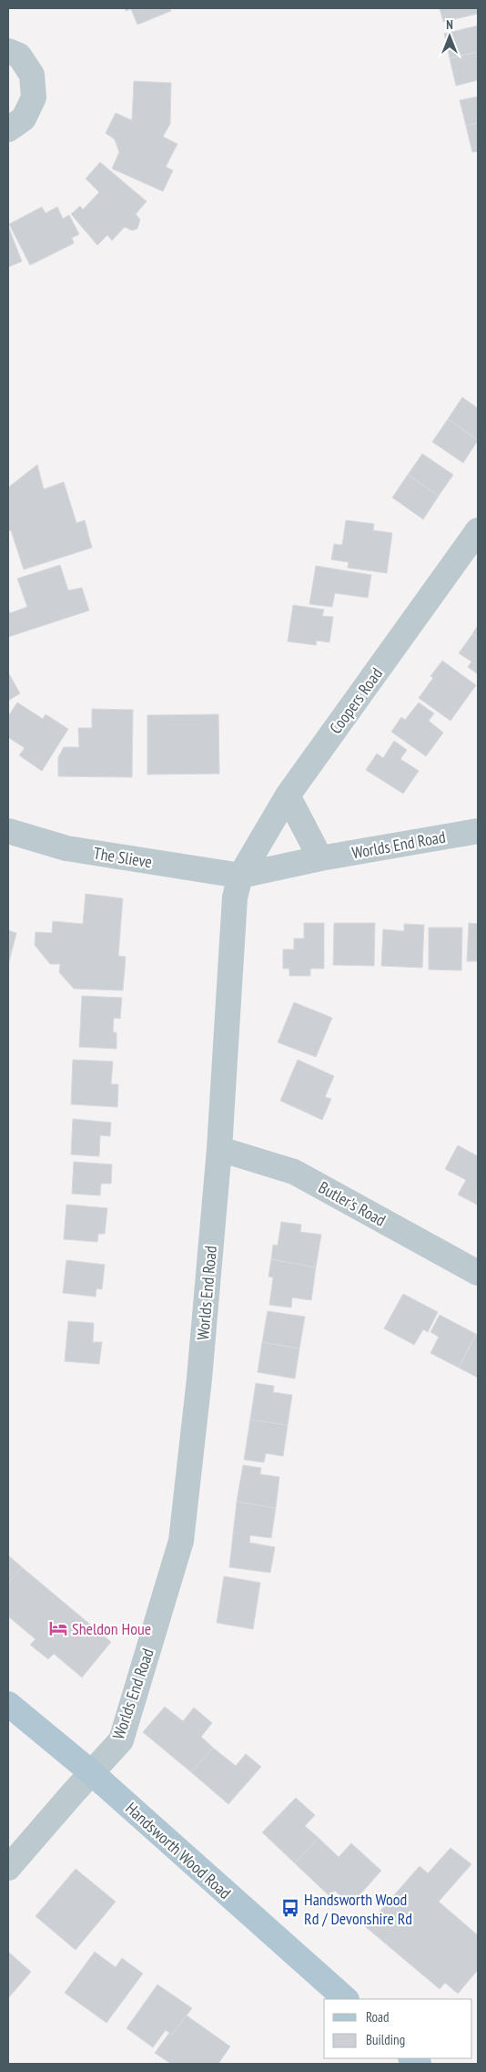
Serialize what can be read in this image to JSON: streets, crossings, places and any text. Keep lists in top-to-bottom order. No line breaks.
{"streets":{"main road":["Handsworth Wood Road"],"street":["Coopers Road","Worlds End Road","The Slieve","Butler's Road"]},"crossings":[["Coopers Road","Worlds End Road"],["Coopers Road","The Slieve"],["Worlds End Road","The Slieve"],["Worlds End Road","Butler's Road"],["Worlds End Road","Handsworth Wood Road"]],"places":{"hotel":["Sheldon Houe"],"bus stop":["Handsworth Wood Rd / Devonshire Rd"]},"legend":["Road","Building"],"north":"top"}
